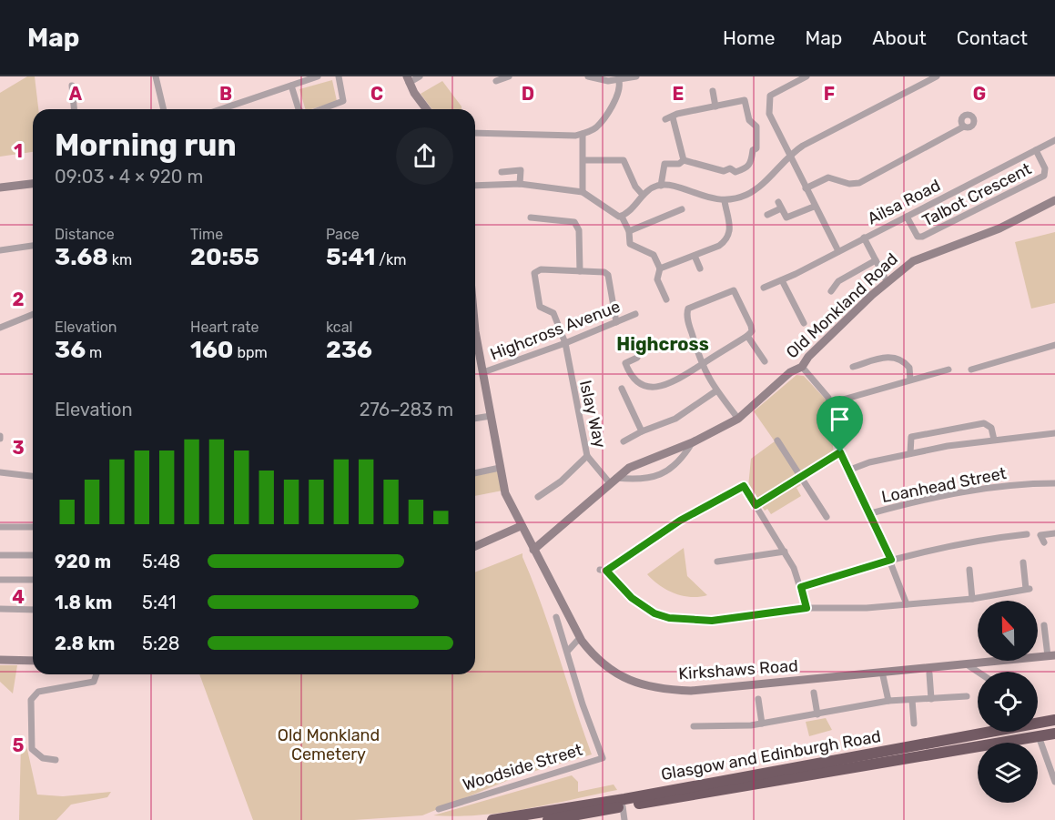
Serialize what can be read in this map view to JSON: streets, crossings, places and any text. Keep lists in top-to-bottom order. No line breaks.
{"streets":{"highway":["Glasgow and Edinburgh Road"],"street":["Talbot Crescent","Ailsa Road","Old Monkland Road","Highcross Avenue","Islay Way","Loanhead Street","Kirkshaws Road","Woodside Street"]},"crossings":[["Talbot Crescent","Ailsa Road"],["Old Monkland Road","Islay Way"],["Old Monkland Road","Kirkshaws Road"],["Highcross Avenue","Islay Way"]],"districts":["Highcross"],"parks":["Old Monkland Cemetery"],"north":"top","page":{"header":"Map","nav":["Home","Map","About","Contact"],"heading":["Morning run","09:03 · 4 × 920 m"],"stats":[["Distance","3.68 km"],["Time","20:55"],["Pace","5:41 /km"],["Elevation","36 m"],["Heart rate","160 bpm"],["kcal","236"]],"chart":["Elevation","276–283 m"],"list":[{"name":"920 m","note":"5:48"},{"name":"1.8 km","note":"5:41"},{"name":"2.8 km","note":"5:28"}]},"grid":{"columns":["A","B","C","D","E","F","G"],"rows":["1","2","3","4","5"]}}
